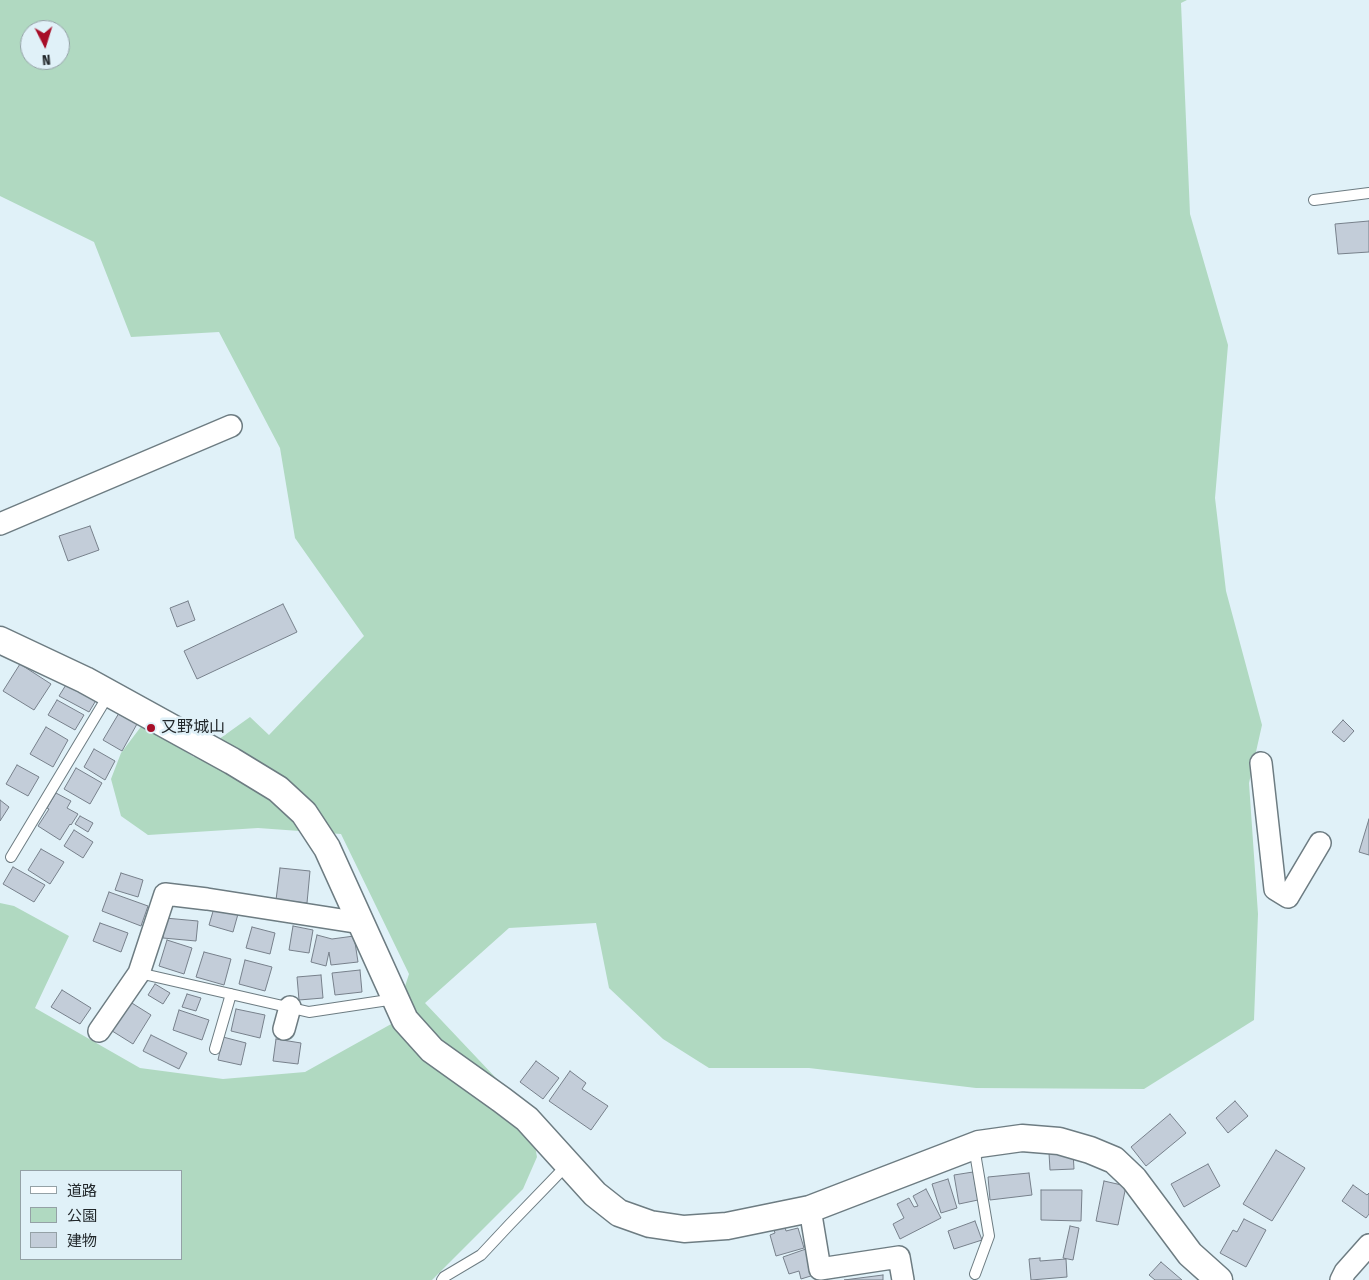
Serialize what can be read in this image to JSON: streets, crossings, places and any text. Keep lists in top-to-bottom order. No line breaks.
{"places":["又野城山"],"legend":["道路","公園","建物"],"north":"bottom"}
